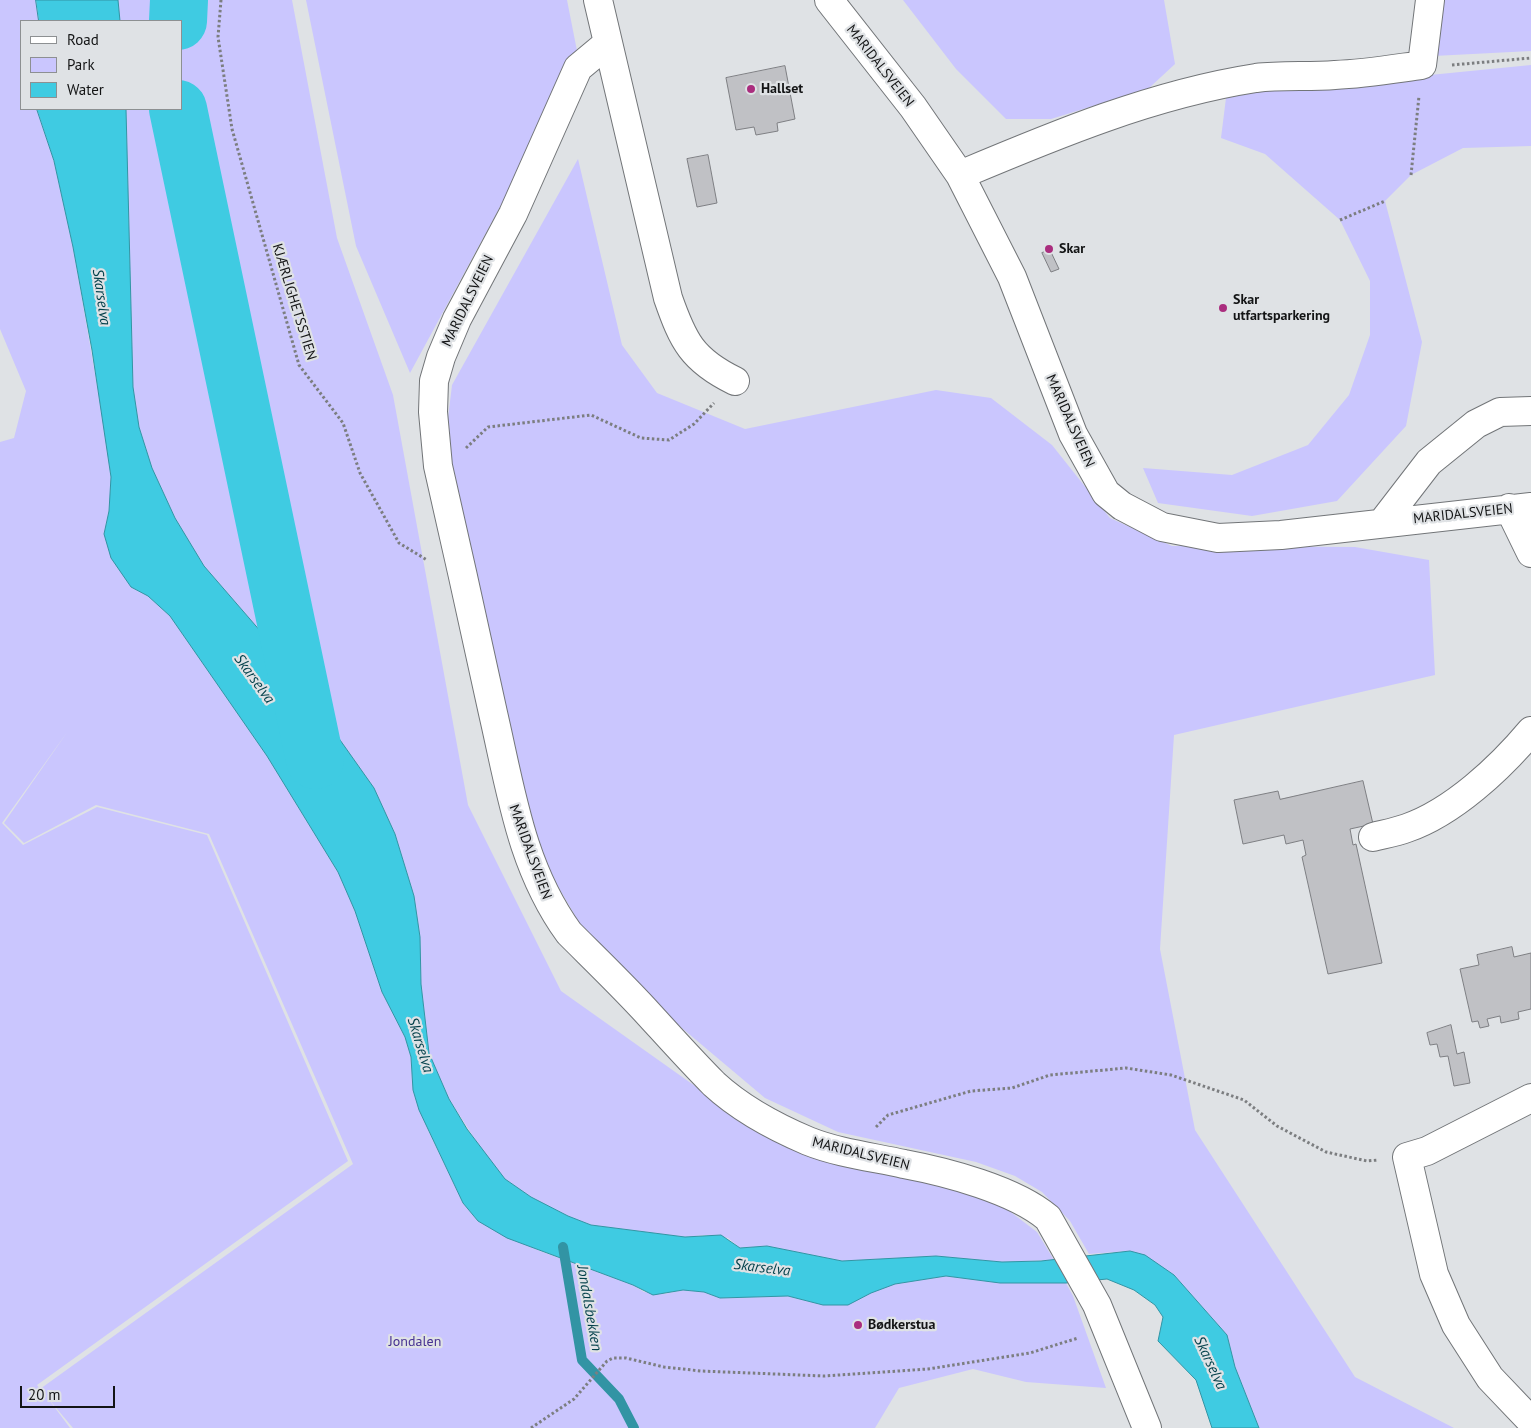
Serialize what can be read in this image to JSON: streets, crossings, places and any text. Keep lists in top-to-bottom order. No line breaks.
{"streets":{"street":["MARIDALSVEIEN"],"path":["KJÆRLIGHETSSTIEN"]},"crossings":[["MARIDALSVEIEN","KJÆRLIGHETSSTIEN"]],"water":["Skarselva","Jondalsbekken"],"parks":["Jondalen"],"places":["Hallset","Skar","Skar utfartsparkering","Bødkerstua"],"legend":["Road","Park","Water"],"scale_bar":"20 m"}
